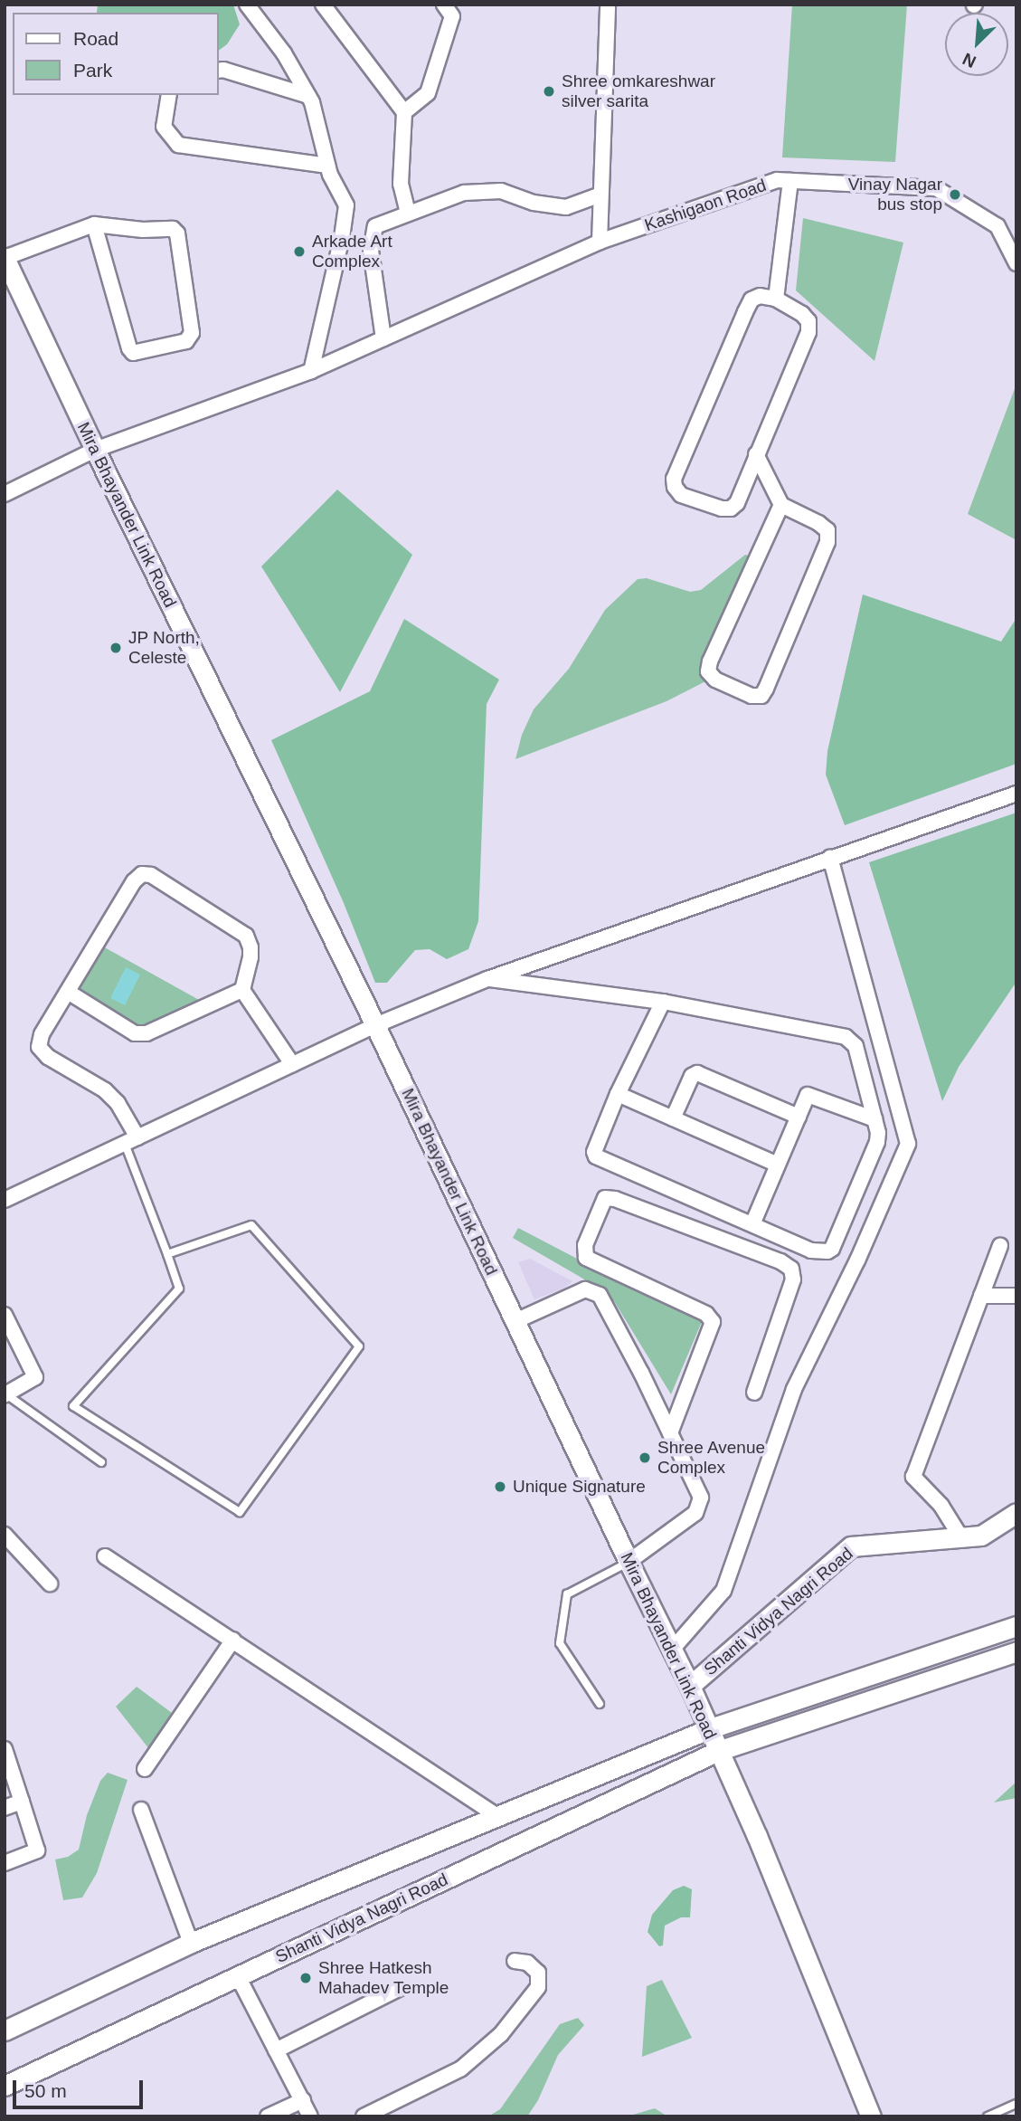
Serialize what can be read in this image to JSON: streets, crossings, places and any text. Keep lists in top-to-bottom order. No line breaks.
{"streets":{"street":["Kashigaon Road","Mira Bhayander Link Road","Shanti Vidya Nagri Road"]},"crossings":[["Kashigaon Road","Mira Bhayander Link Road"],["Mira Bhayander Link Road","Shanti Vidya Nagri Road"]],"places":["Shree omkareshwar silver sarita","Vinay Nagar bus stop","Arkade Art Complex","JP North, Celeste","Shree Avenue Complex","Unique Signature","Shree Hatkesh Mahadev Temple"],"legend":["Road","Park"],"scale_bar":"50 m","north":"bottom left"}
